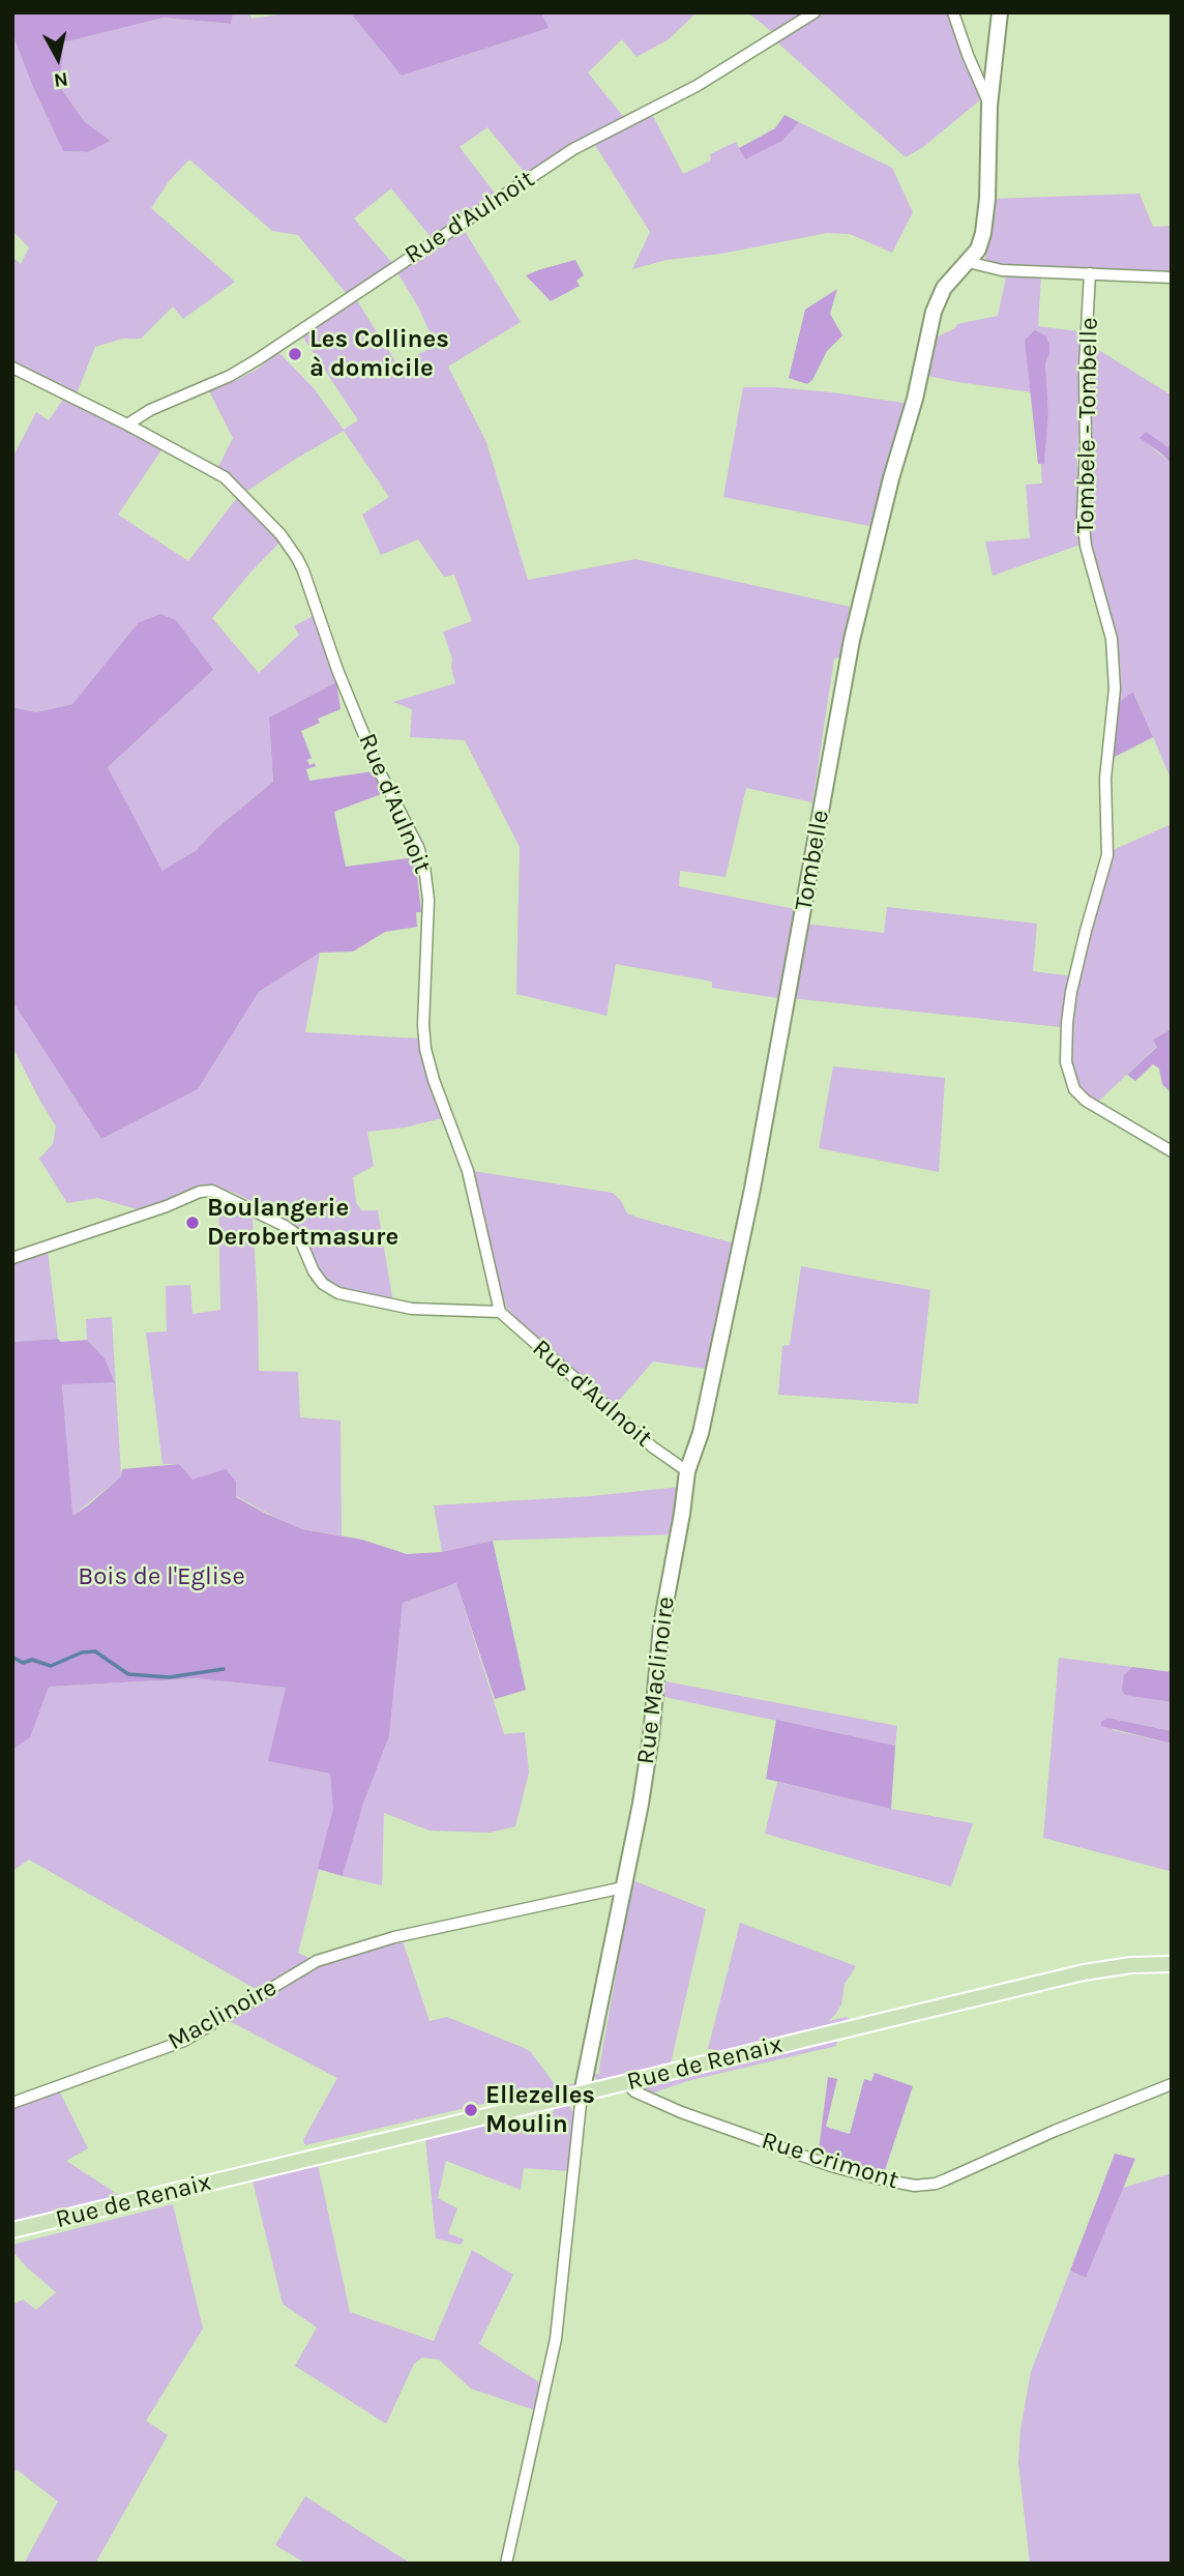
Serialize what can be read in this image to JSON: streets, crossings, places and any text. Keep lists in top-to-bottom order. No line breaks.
{"streets":{"main road":["Rue de Renaix"],"street":["Rue d'Aulnoit","Tombele - Tombelle","Tombelle","Rue Maclinoire","Maclinoire","Rue Crimont"]},"crossings":[["Rue d'Aulnoit","Tombelle"],["Rue d'Aulnoit","Rue Maclinoire"],["Tombelle","Rue Maclinoire"],["Rue Maclinoire","Maclinoire"],["Rue Maclinoire","Rue de Renaix"],["Rue de Renaix","Rue Crimont"]],"parks":["Bois de l'Eglise"],"places":["Les Collines à domicile","Boulangerie Derobertmasure","Ellezelles Moulin"],"north":"bottom"}
